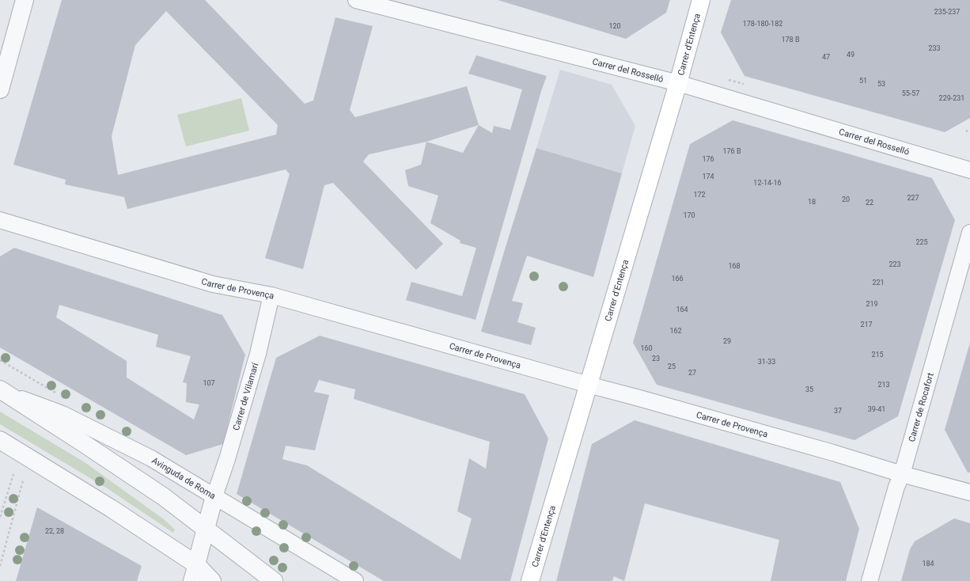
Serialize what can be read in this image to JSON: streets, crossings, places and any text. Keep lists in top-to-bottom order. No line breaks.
{"streets":{"main road":["Carrer d'Entença"],"street":["Carrer del Rosselló","Carrer de Provença","Carrer de Vilamarí","Carrer de Rocafort","Avinguda de Roma"]},"crossings":[["Carrer d'Entença","Carrer del Rosselló"],["Carrer d'Entença","Carrer de Provença"],["Carrer de Provença","Carrer de Vilamarí"],["Carrer de Provença","Carrer de Rocafort"],["Carrer de Vilamarí","Avinguda de Roma"]],"house_numbers":["235-237","178-180-182","120","178 B","233","49","47","51","53","55-57","229-231","176 B","176","174","12-14-16","172","227","20","18","22","170","225","223","168","166","221","219","164","217","162","29","160","215","23","31-33","25","27","107","213","35","39-41","37","22, 28","184"]}
